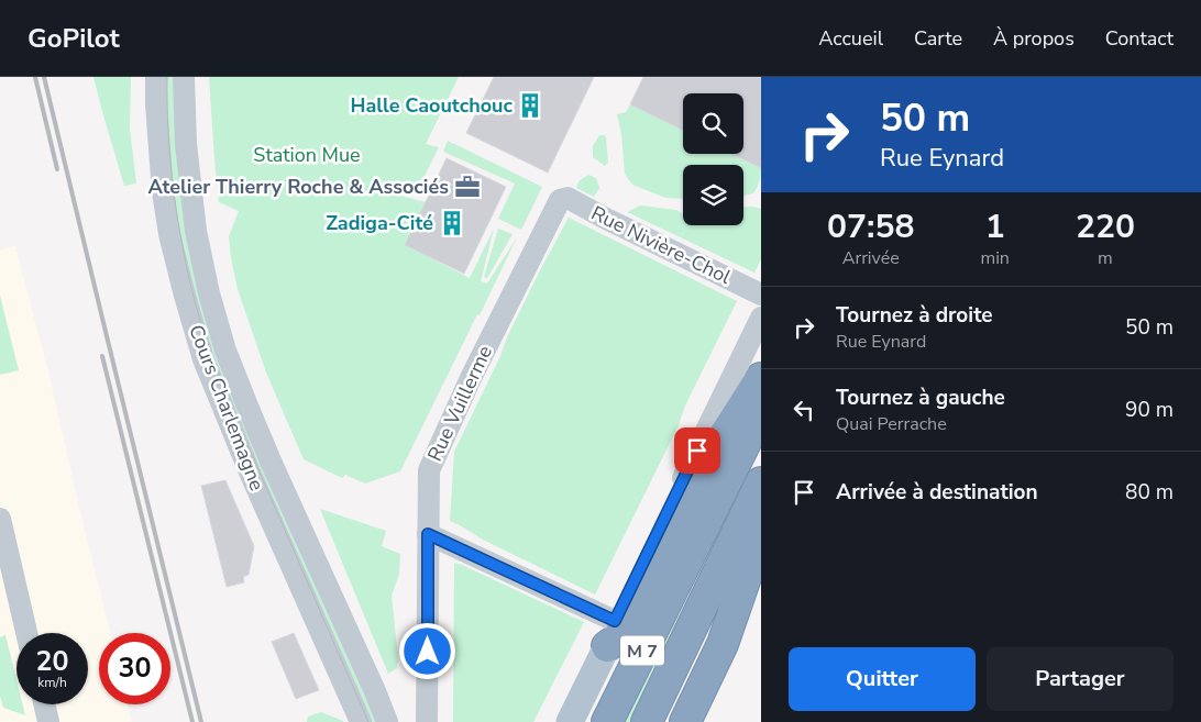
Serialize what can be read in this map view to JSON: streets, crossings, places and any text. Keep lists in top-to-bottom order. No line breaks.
{"streets":{"highway":["M 7"],"street":["Rue Nivière-Chol","Rue Vuillerme","Cours Charlemagne"]},"crossings":[["Rue Nivière-Chol","Rue Vuillerme"]],"parks":["Station Mue"],"places":{"building":["Halle Caoutchouc","Zadiga-Cité"],"office":["Atelier Thierry Roche & Associés"]},"page":{"header":"GoPilot","nav":["Accueil","Carte","À propos","Contact"],"turn":["50 m","Rue Eynard"],"eta":["07:58","Arrivée","1","min","220","m"],"list":[{"name":"Tournez à droite","note":"Rue Eynard","value":"50 m"},{"name":"Tournez à gauche","note":"Quai Perrache","value":"90 m"},{"name":"Arrivée à destination","value":"80 m"}],"speed":"20 km/h","limit":"30","buttons":["Quitter","Partager"]}}
